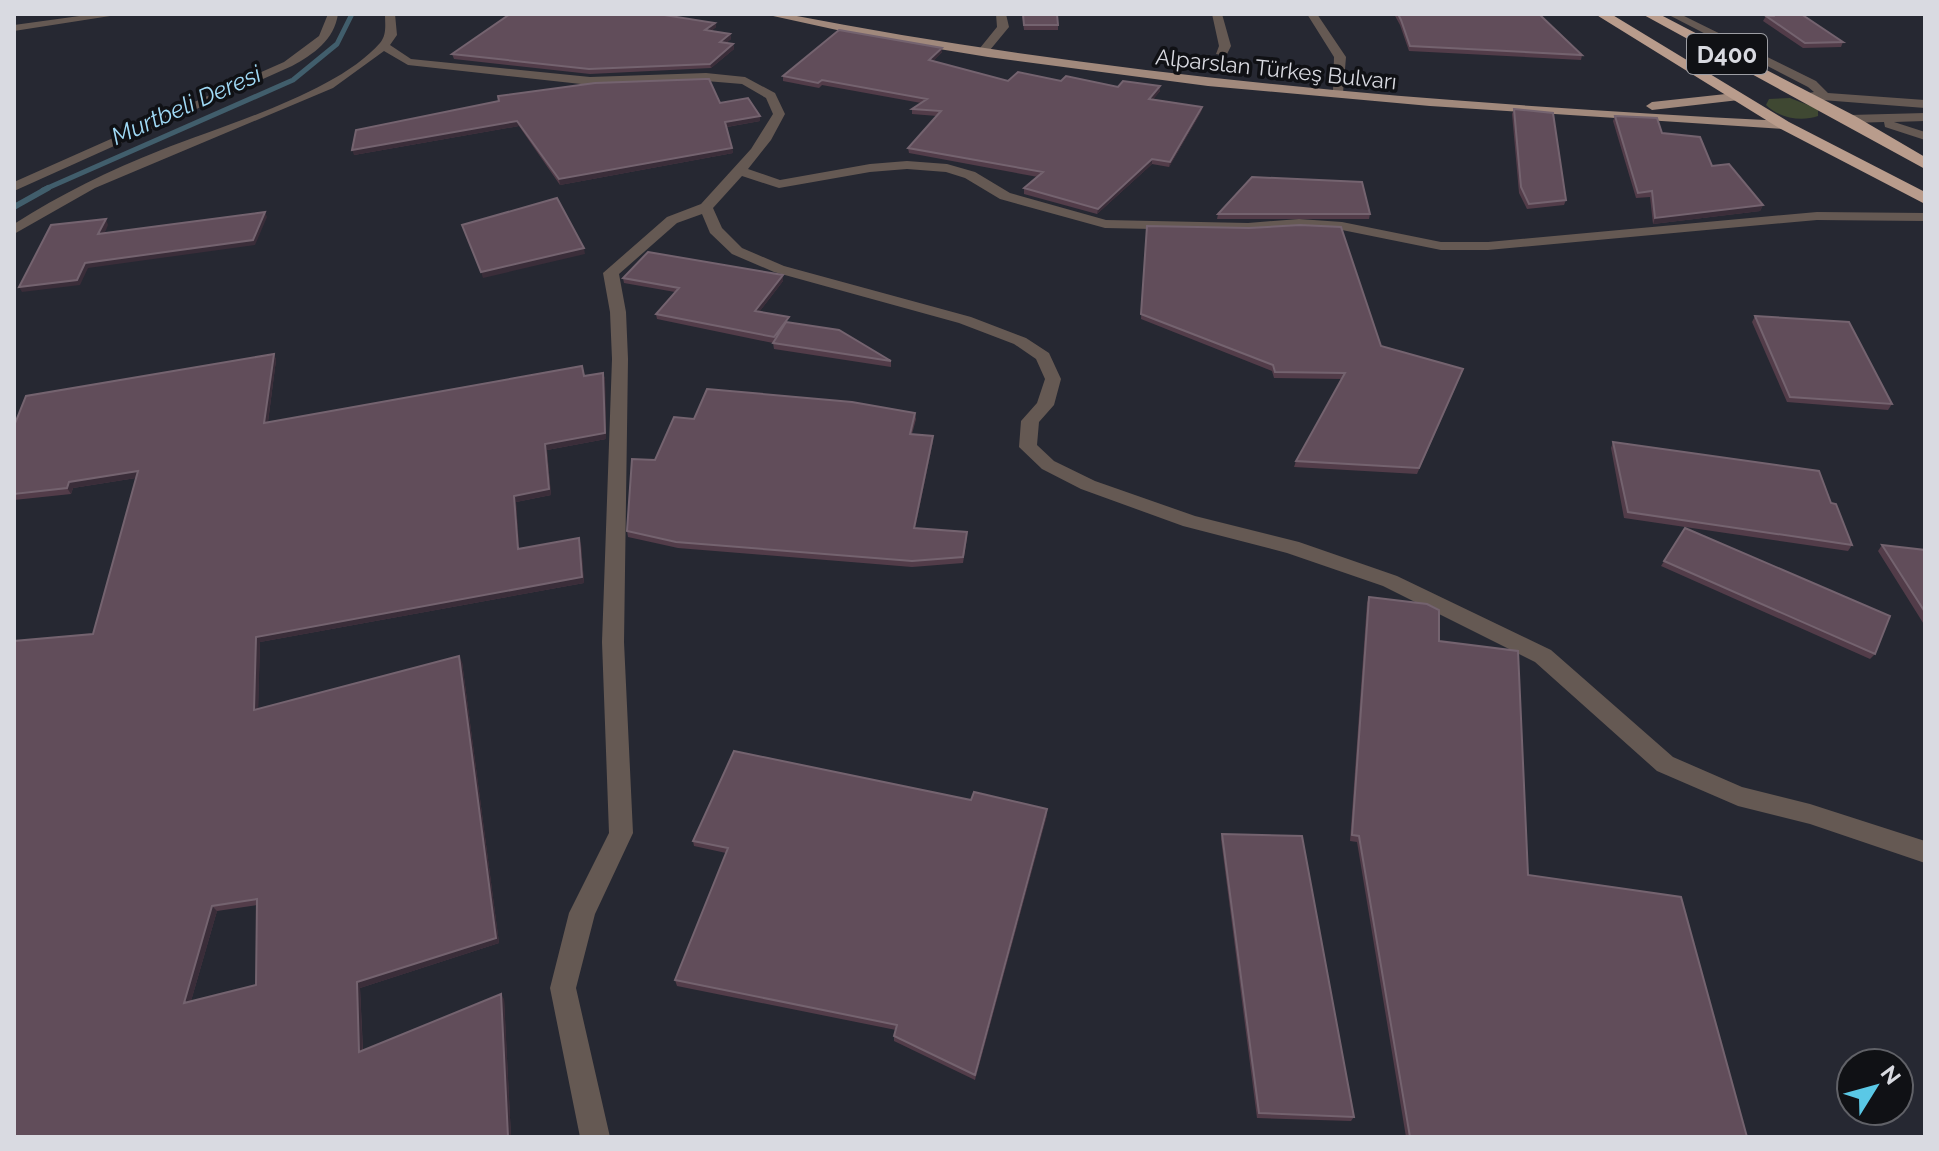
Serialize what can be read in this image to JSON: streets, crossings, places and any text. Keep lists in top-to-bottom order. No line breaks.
{"streets":{"highway":["D400"],"main road":["Alparslan Türkeş Bulvarı"]},"crossings":[["D400","Alparslan Türkeş Bulvarı"]],"water":["Murtbeli Deresi"],"north":"top right"}
